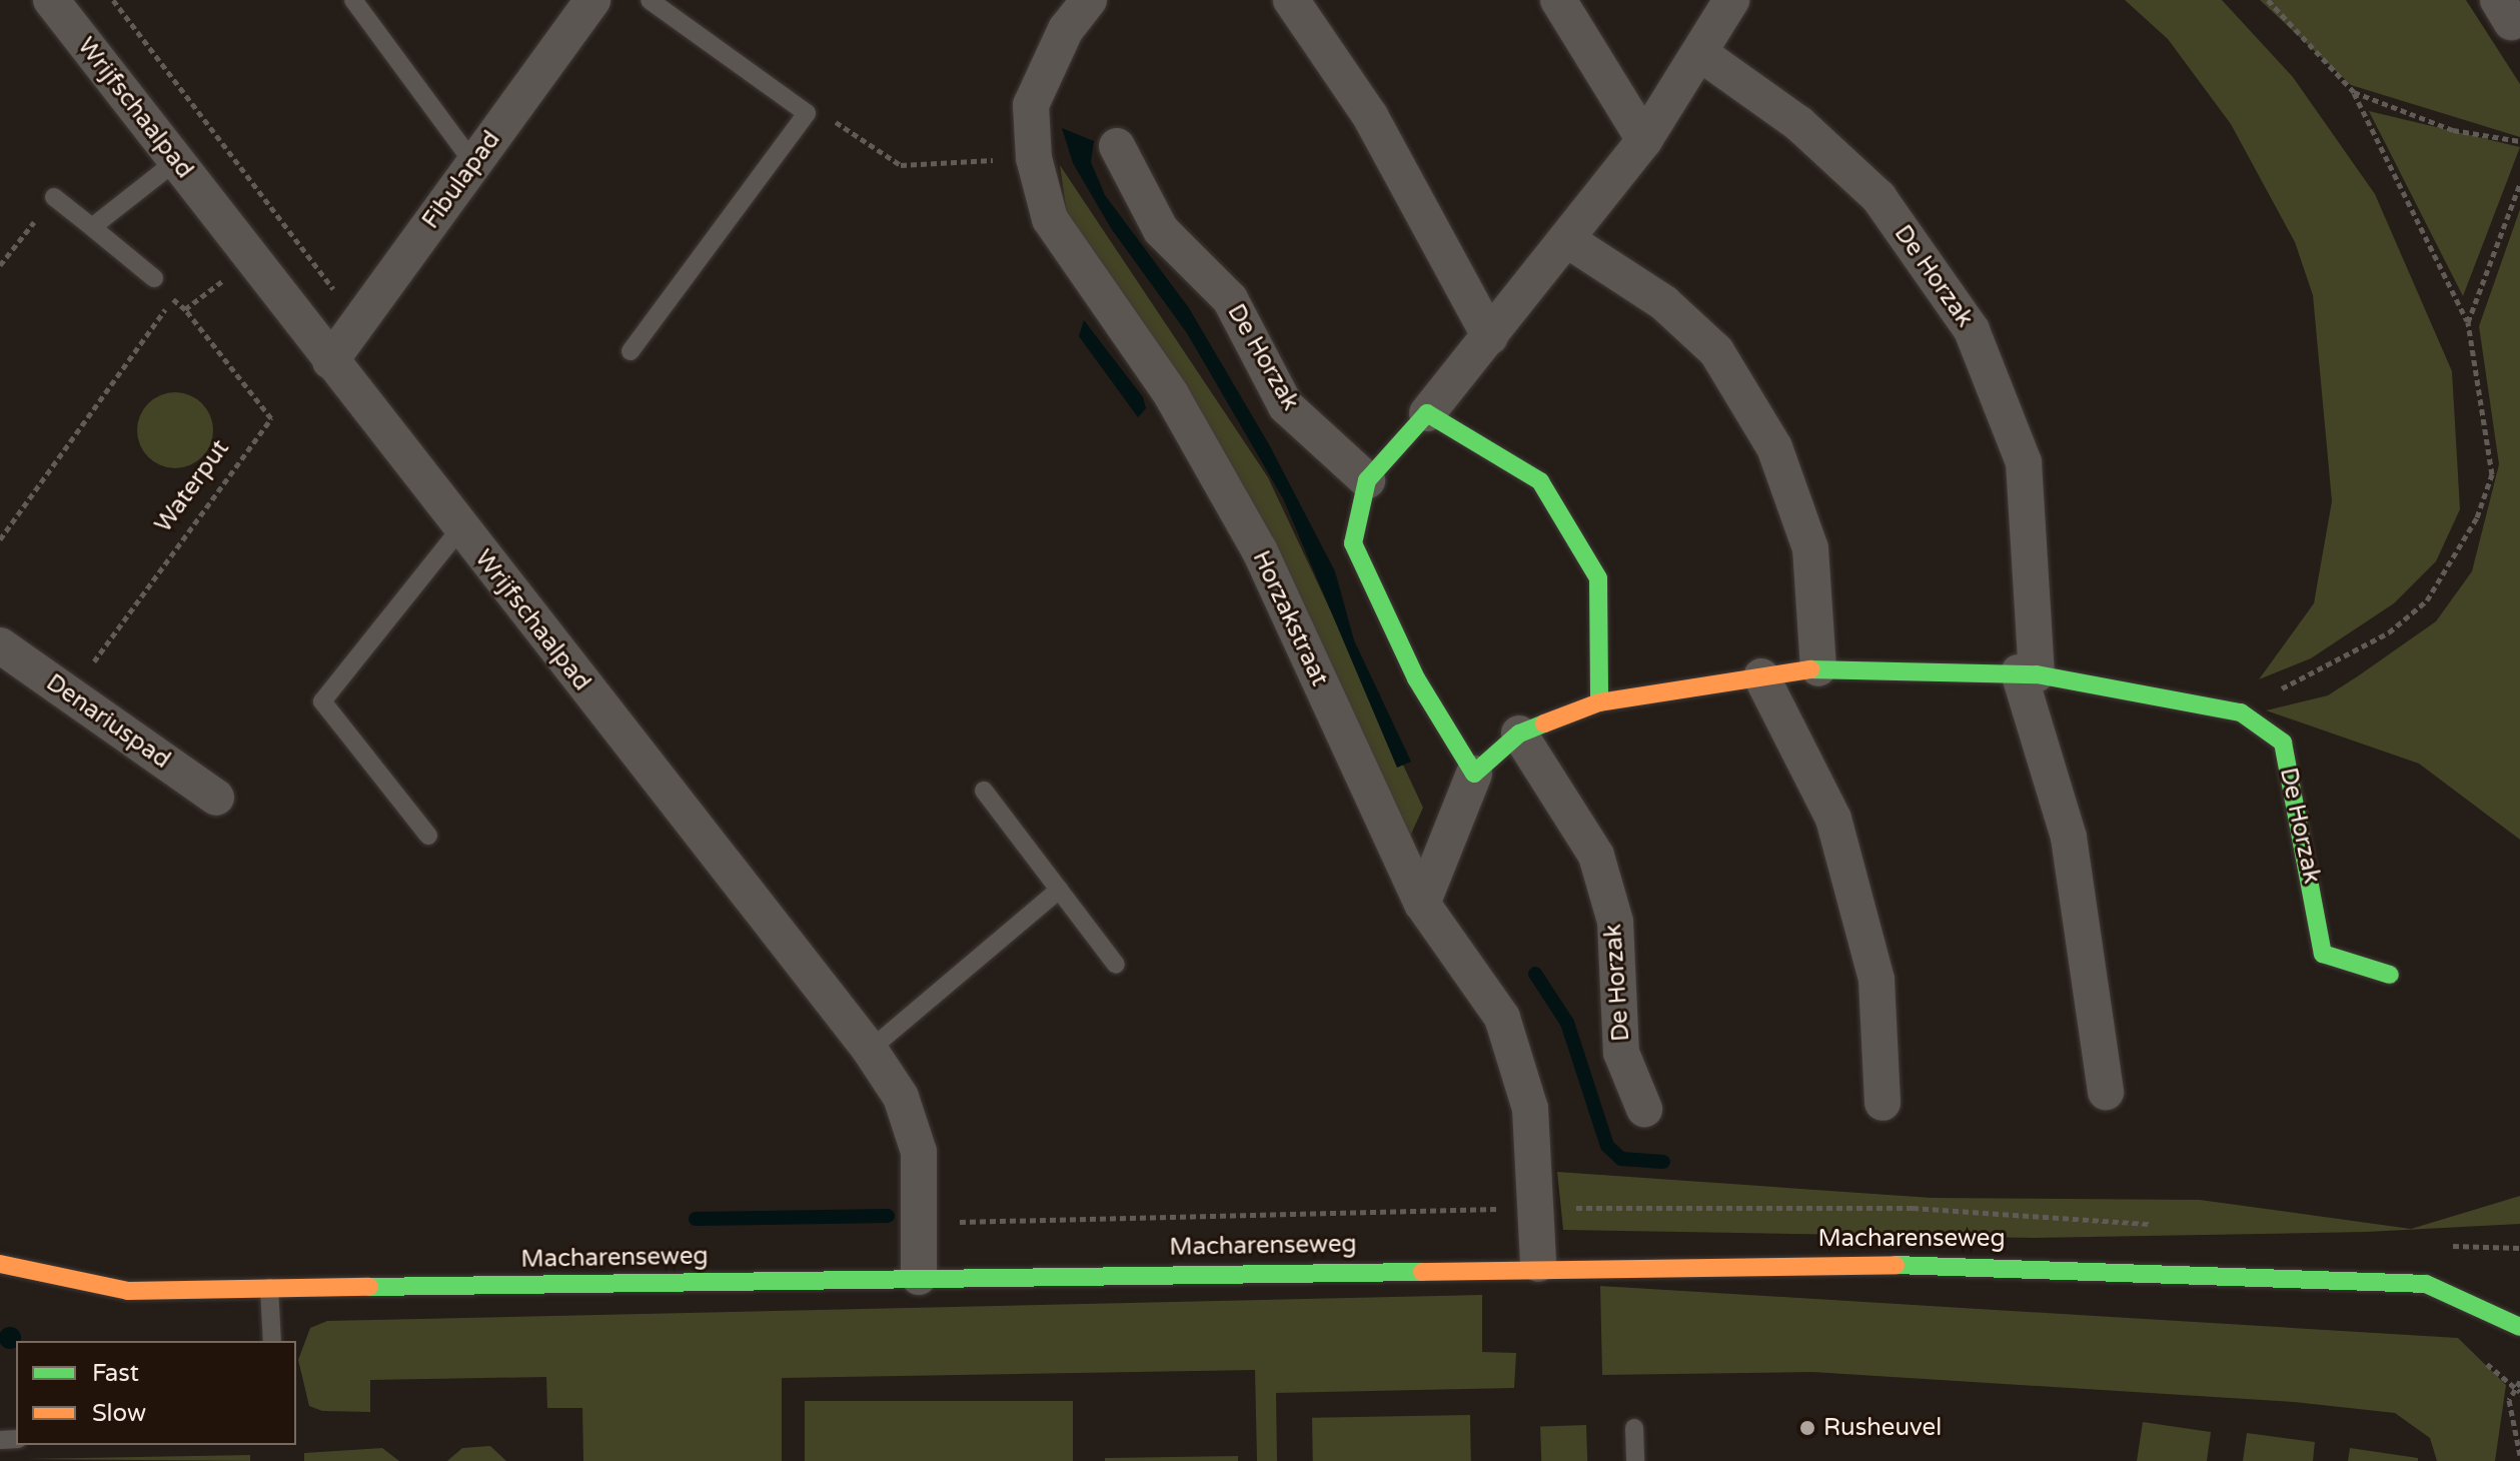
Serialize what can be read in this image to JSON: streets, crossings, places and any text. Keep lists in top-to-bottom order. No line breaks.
{"streets":{"street":["Wrijfschaalpad","Fibulapad","De Horzak","Horzakstraat","Denariuspad","Macharenseweg"],"path":["Waterput"]},"crossings":[["Wrijfschaalpad","Fibulapad"],["Wrijfschaalpad","Macharenseweg"],["De Horzak","Horzakstraat"],["Waterput","Denariuspad"],["Horzakstraat","Macharenseweg"]],"places":["Rusheuvel"],"legend":["Fast","Slow"]}
